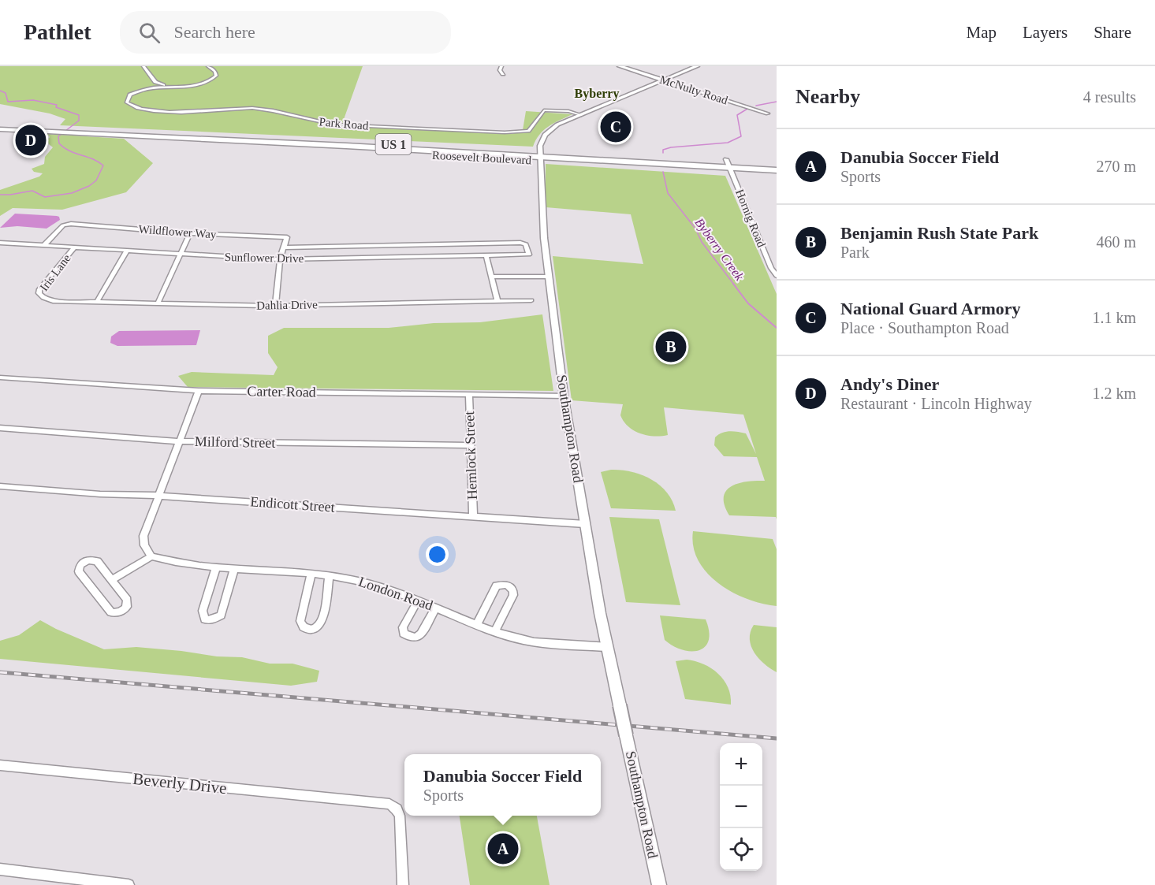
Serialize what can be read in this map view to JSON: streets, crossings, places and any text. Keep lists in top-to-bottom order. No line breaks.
{"streets":{"highway":["US 1","Roosevelt Boulevard"],"street":["McNulty Road","Park Road","Hornig Road","Wildflower Way","Sunflower Drive","Iris Lane","Dahlia Drive","Carter Road","Southampton Road","Milford Street","Hemlock Street","Endicott Street","London Road","Beverly Drive"]},"crossings":[["US 1","Roosevelt Boulevard"],["Roosevelt Boulevard","Hornig Road"],["Roosevelt Boulevard","Southampton Road"],["Wildflower Way","Sunflower Drive"],["Sunflower Drive","Iris Lane"],["Iris Lane","Dahlia Drive"],["Carter Road","Southampton Road"],["Carter Road","Hemlock Street"],["Southampton Road","Endicott Street"],["Southampton Road","London Road"],["Milford Street","Hemlock Street"],["Hemlock Street","Endicott Street"]],"districts":["Byberry"],"water":["Byberry Creek"],"page":{"header":"Pathlet","search":"Search here","nav":["Map","Layers","Share"],"heading":["Nearby","4 results"],"pins":["C","D","B","A"],"list":[{"mark":"A","name":"Danubia Soccer Field","note":"Sports","value":"270 m"},{"mark":"B","name":"Benjamin Rush State Park","note":"Park","value":"460 m"},{"mark":"C","name":"National Guard Armory","note":"Place · Southampton Road","value":"1.1 km"},{"mark":"D","name":"Andy's Diner","note":"Restaurant · Lincoln Highway","value":"1.2 km"}],"map_buttons":["+","−"],"popup":["Danubia Soccer Field","Sports"]}}
